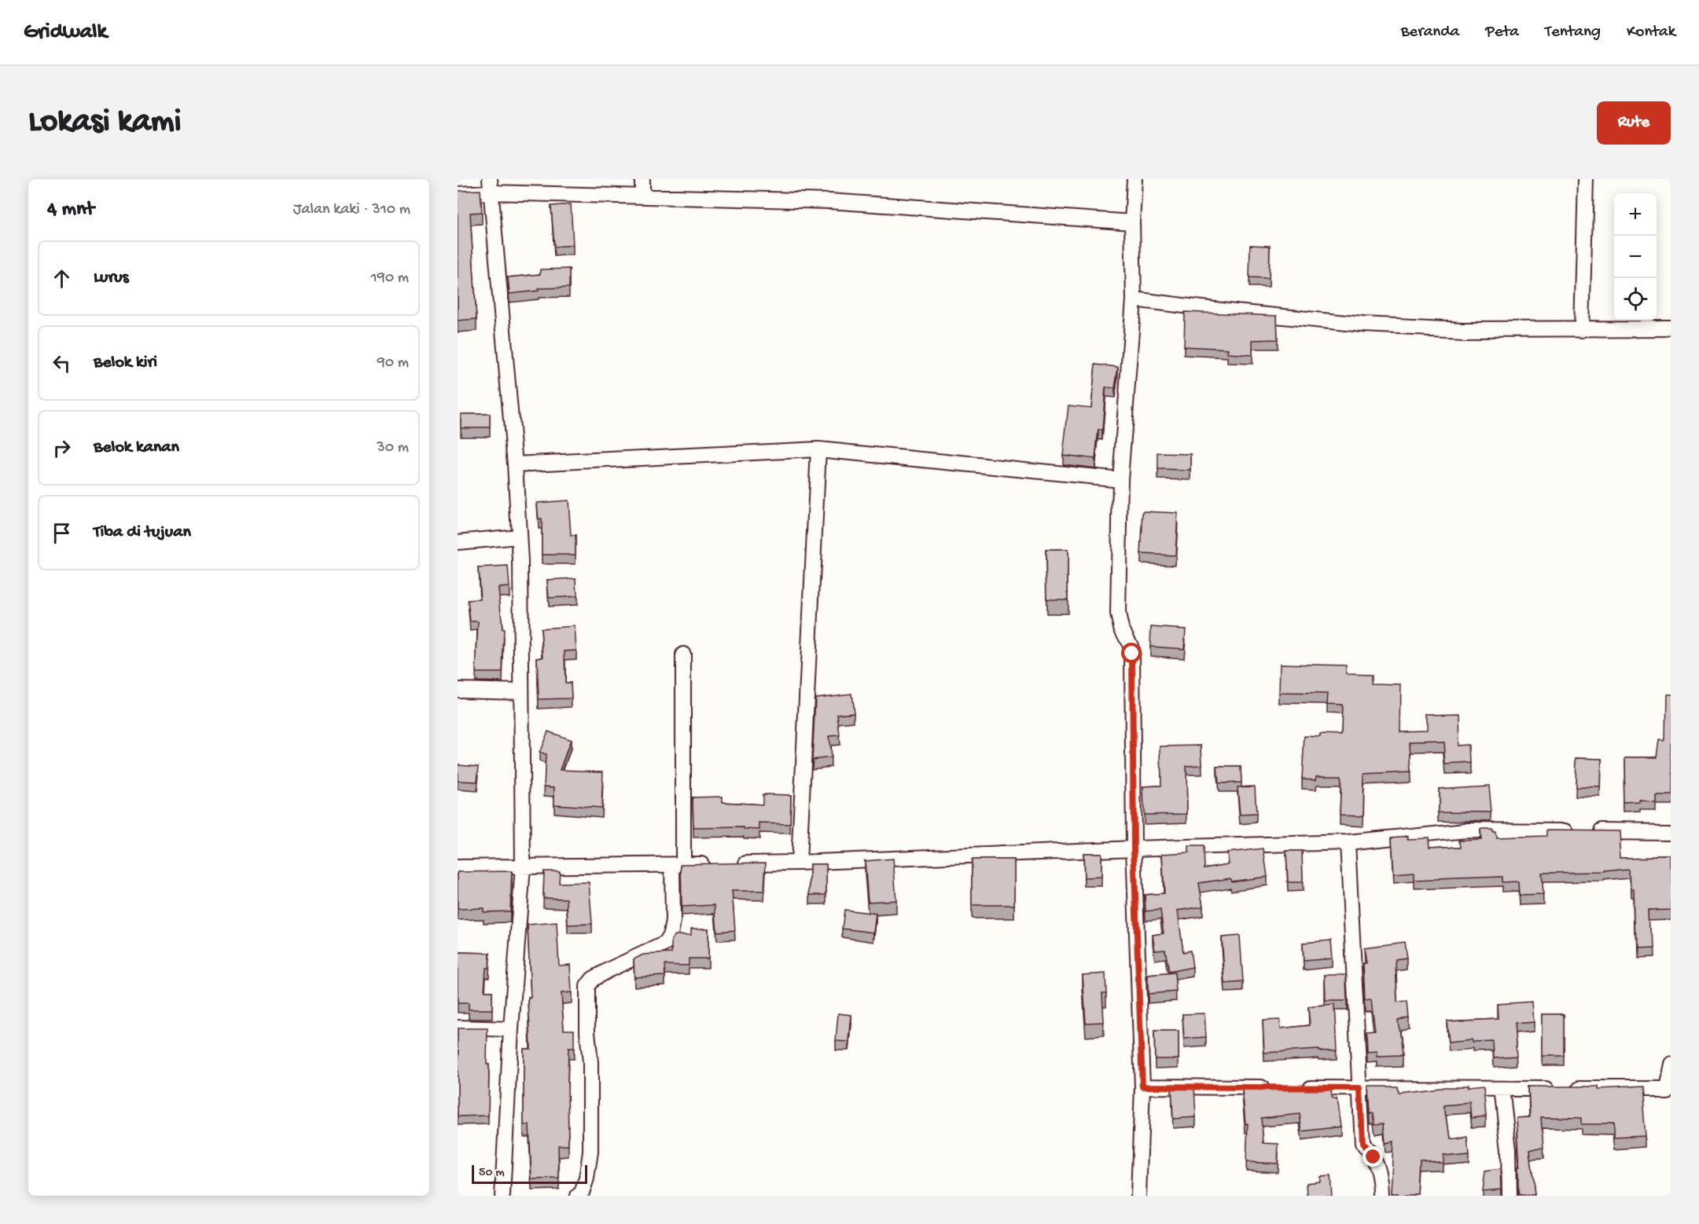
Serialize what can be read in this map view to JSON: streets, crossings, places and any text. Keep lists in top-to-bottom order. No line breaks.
{"scale_bar":"50 m","page":{"header":"Gridwalk","nav":["Beranda","Peta","Tentang","Kontak"],"buttons":"Rute","title":"Lokasi kami","heading":["4 mnt","Jalan kaki · 310 m"],"map_buttons":["+","−"],"list":[["Lurus","190 m"],["Belok kiri","90 m"],["Belok kanan","30 m"],"Tiba di tujuan"],"scale":"50 m"}}
